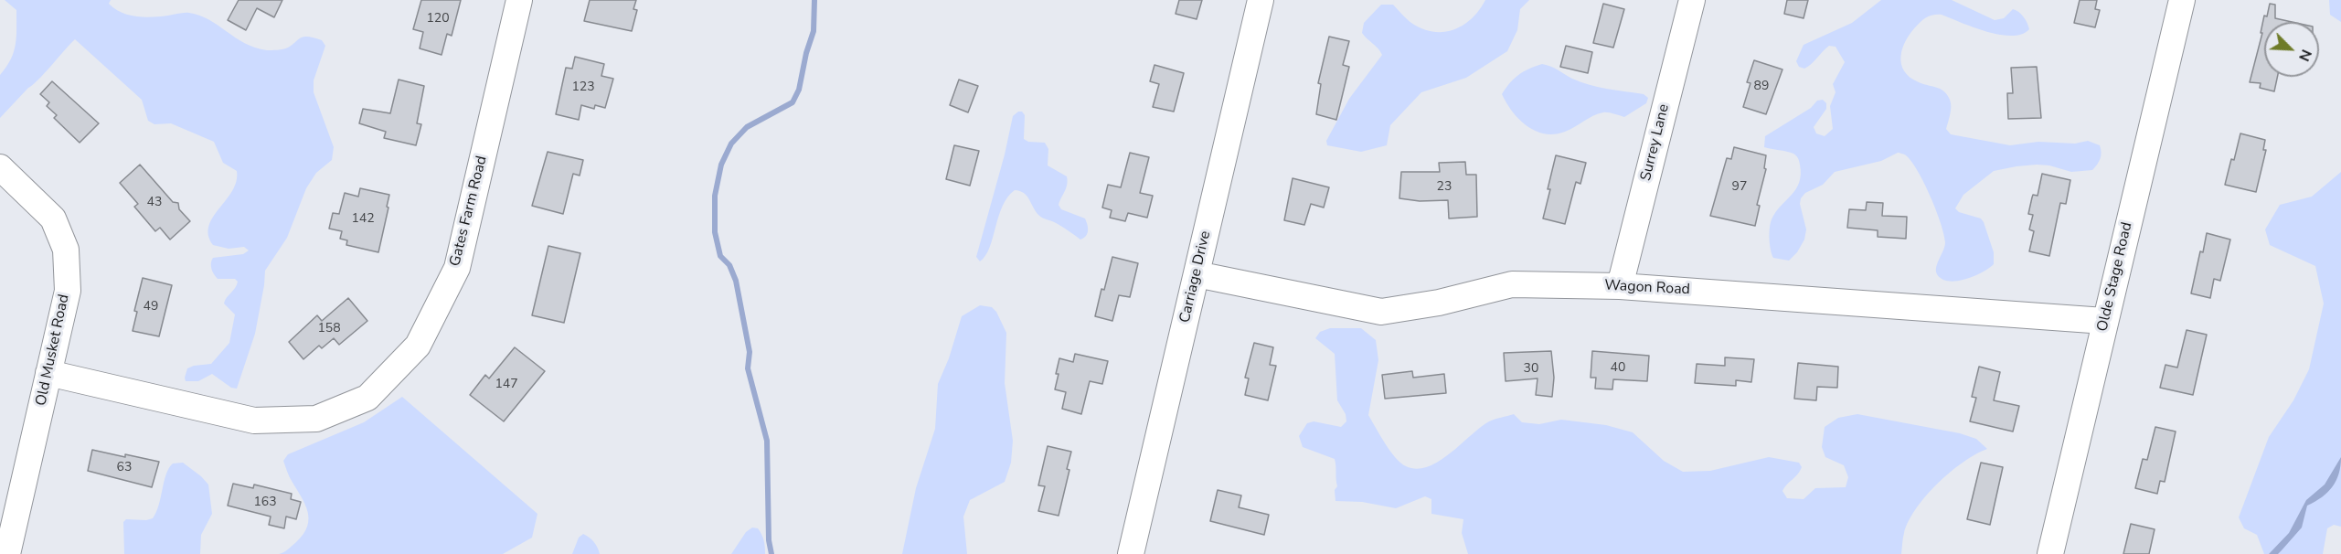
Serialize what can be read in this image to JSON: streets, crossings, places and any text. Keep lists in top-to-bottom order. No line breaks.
{"streets":{"street":["Surrey Lane","Gates Farm Road","Carriage Drive","Olde Stage Road","Wagon Road","Old Musket Road"]},"crossings":[["Surrey Lane","Wagon Road"],["Gates Farm Road","Old Musket Road"],["Carriage Drive","Wagon Road"],["Olde Stage Road","Wagon Road"]],"house_numbers":["120","89","123","23","97","43","142","49","158","40","30","147","63","163"],"north":"bottom right"}
